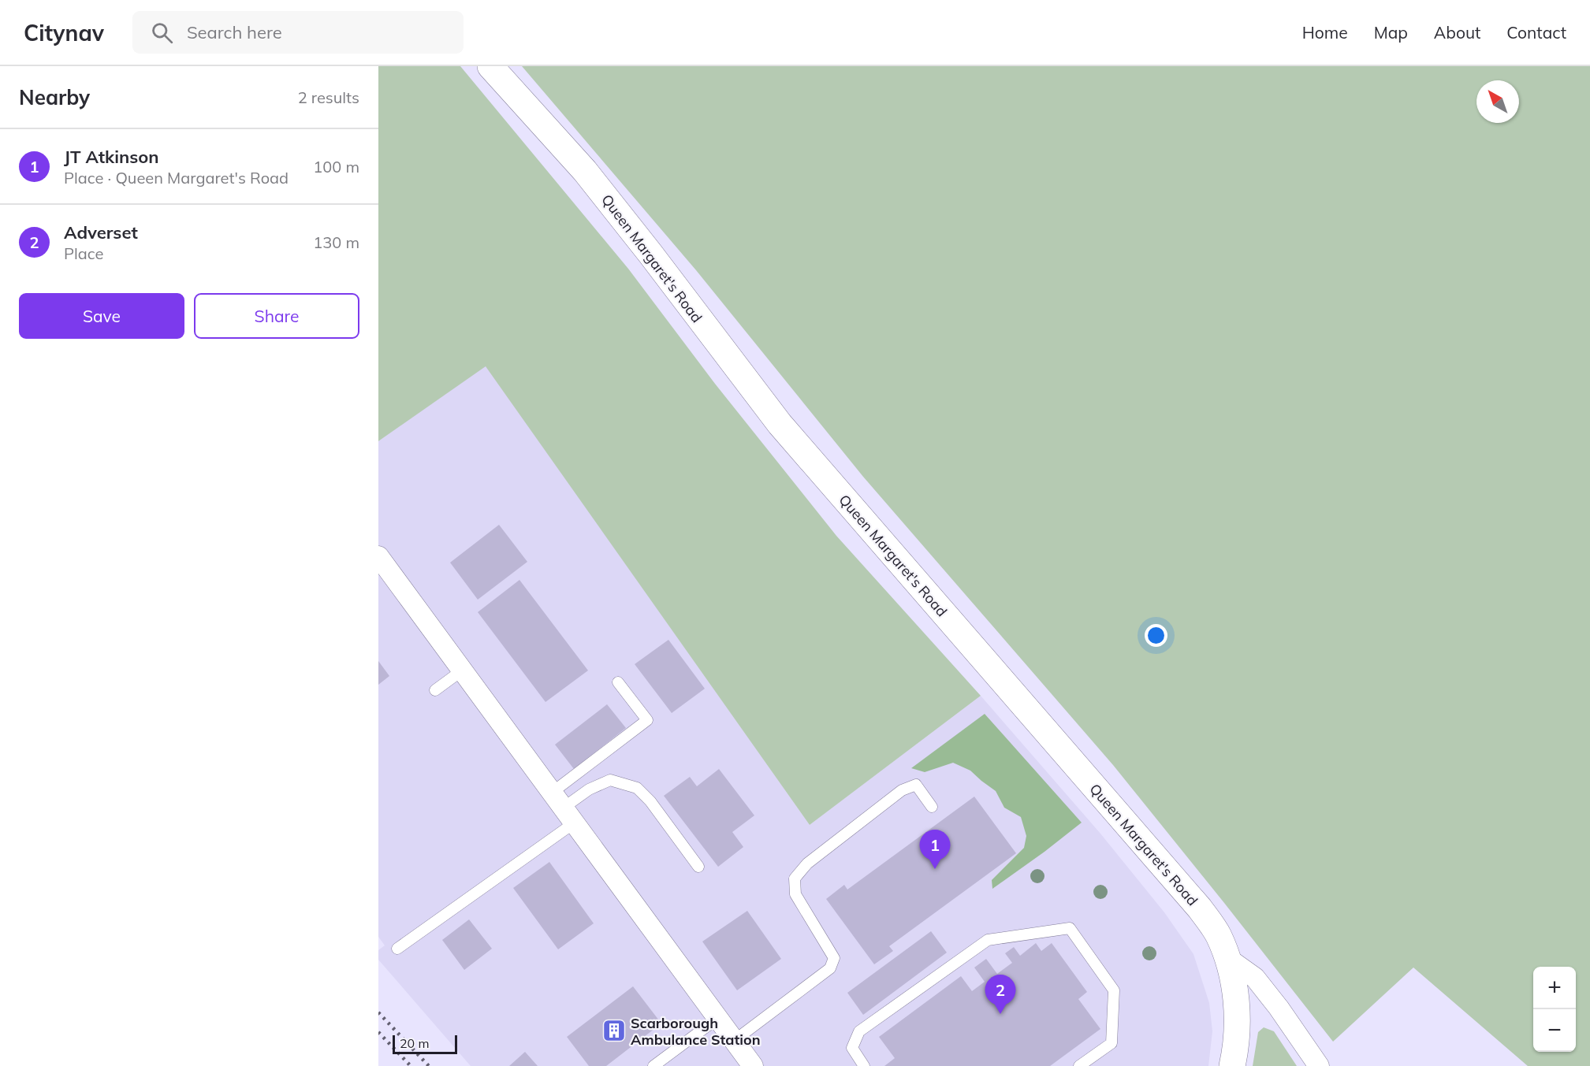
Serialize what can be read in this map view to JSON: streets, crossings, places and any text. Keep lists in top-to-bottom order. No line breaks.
{"streets":{"main road":["Queen Margaret's Road"]},"places":{"building":["Scarborough Ambulance Station"]},"scale_bar":"20 m","north":"top left","page":{"header":"Citynav","search":"Search here","nav":["Home","Map","About","Contact"],"heading":["Nearby","2 results"],"list":[{"mark":"1","name":"JT Atkinson","note":"Place · Queen Margaret's Road","value":"100 m"},{"mark":"2","name":"Adverset","note":"Place","value":"130 m"}],"buttons":["Save","Share"],"pins":["1","2"],"map_buttons":["+","−"],"scale":"20 m"}}
